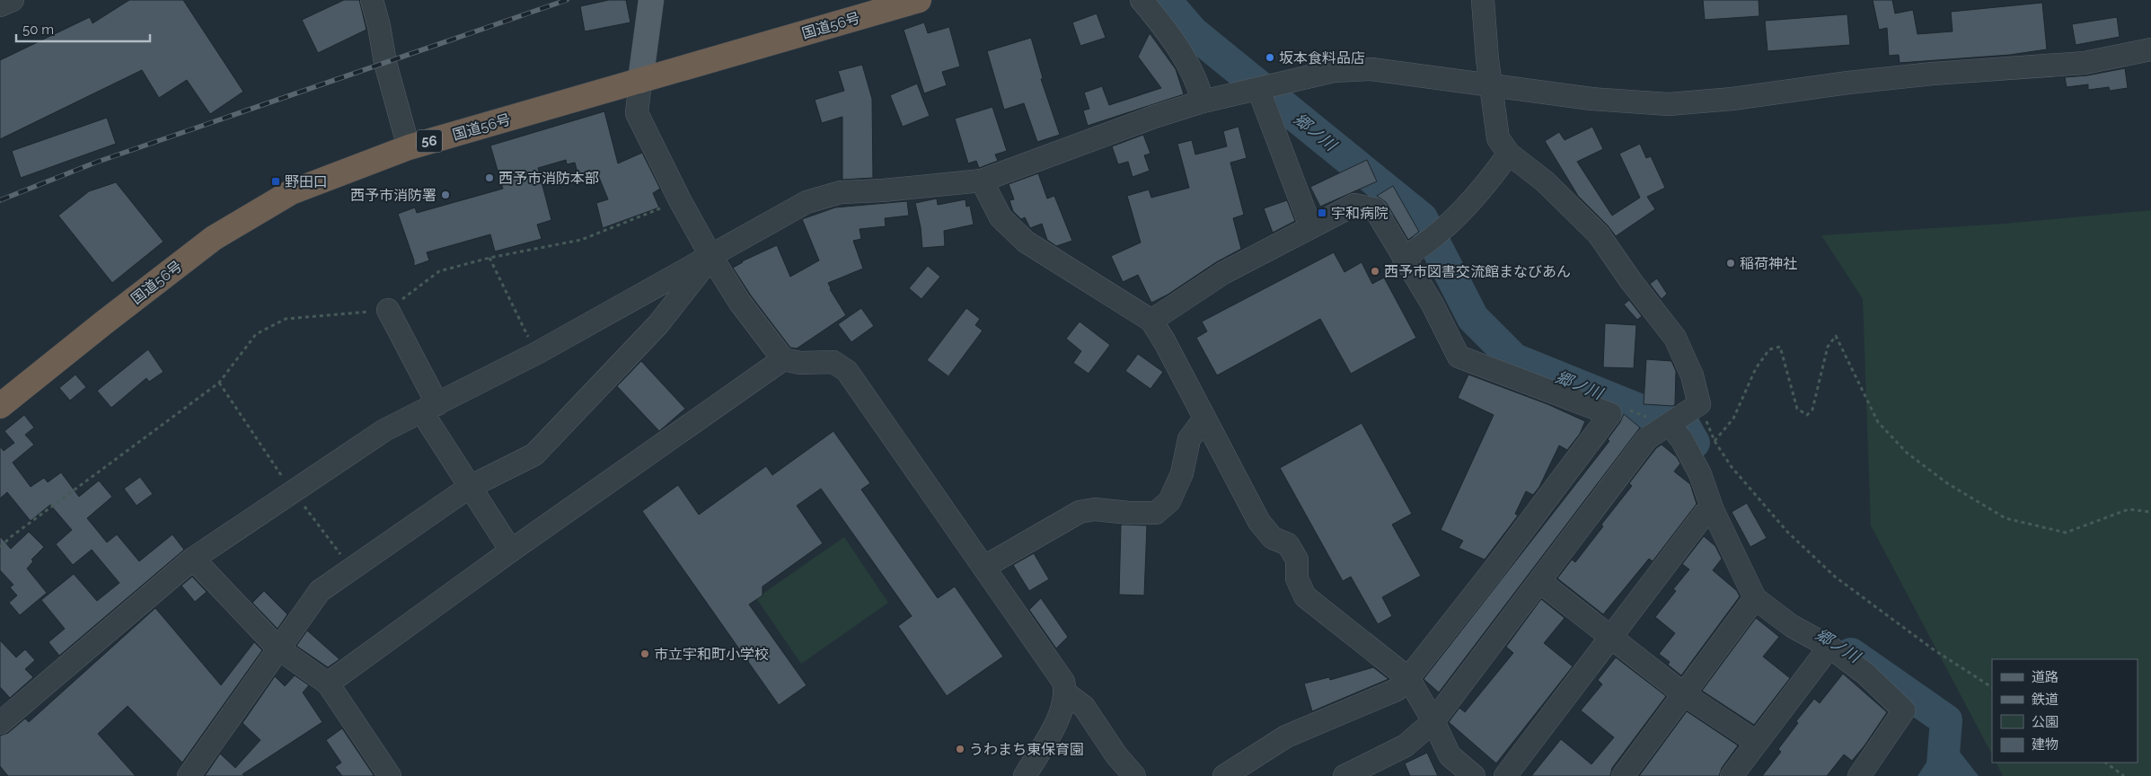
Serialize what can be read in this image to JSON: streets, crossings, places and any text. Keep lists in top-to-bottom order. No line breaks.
{"streets":{"highway":["国道56号","56"]},"water":["郷ノ川"],"places":{"other":["坂本食料品店","西予市消防本部","西予市消防署","稲荷神社","西予市図書交流館まなびあん","市立宇和町小学校","うわまち東保育園"],"transit":["野田口","宇和病院"]},"legend":["道路","鉄道","公園","建物"],"scale_bar":"50 m"}
